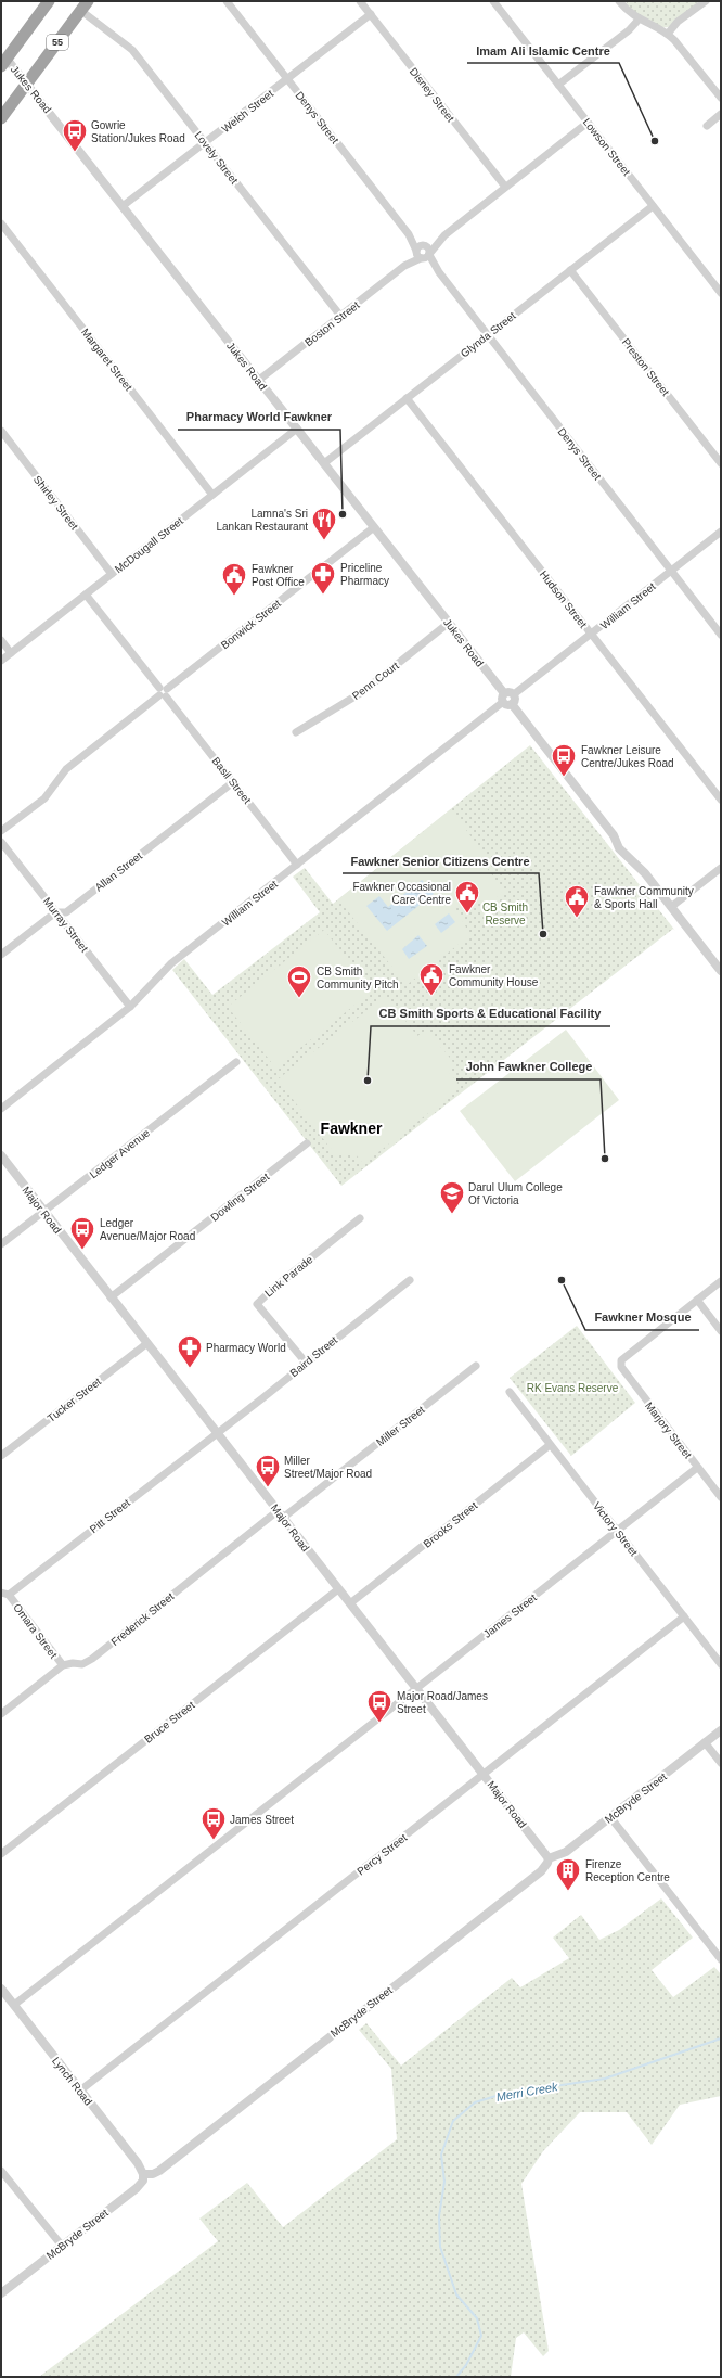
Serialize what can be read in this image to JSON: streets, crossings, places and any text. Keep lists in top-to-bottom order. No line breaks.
{"streets":{"highway":["55"],"street":["Jukes Road","Disney Street","Welch Street","Denys Street","Lowson Street","Lovely Street","Boston Street","Glynda Street","Margaret Street","Preston Street","Shirley Street","McDougall Street","Hudson Street","William Street","Bonwick Street","Penn Court","Basil Street","Allan Street","Murray Street","Ledger Avenue","Dowling Street","Major Road","Link Parade","Baird Street","Tucker Street","Miller Street","Marjory Street","Pitt Street","Brooks Street","Victory Street","James Street","Frederick Street","Omara Street","Bruce Street","McBryde Street","Percy Street","Lynch Road"]},"crossings":[["55","Jukes Road"],["55","Lovely Street"],["Jukes Road","Welch Street"],["Jukes Road","Boston Street"],["Jukes Road","Glynda Street"],["Jukes Road","McDougall Street"],["Jukes Road","William Street"],["Jukes Road","Bonwick Street"],["Jukes Road","Penn Court"],["Disney Street","Welch Street"],["Disney Street","Boston Street"],["Welch Street","Denys Street"],["Welch Street","Lovely Street"],["Denys Street","Boston Street"],["Denys Street","Glynda Street"],["Denys Street","William Street"],["Lowson Street","Boston Street"],["Lowson Street","Glynda Street"],["Lovely Street","Boston Street"],["Glynda Street","Preston Street"],["Glynda Street","Hudson Street"],["Margaret Street","McDougall Street"],["Shirley Street","McDougall Street"],["McDougall Street","Basil Street"],["Hudson Street","William Street"],["William Street","Basil Street"],["William Street","Murray Street"],["Bonwick Street","Basil Street"],["Basil Street","Allan Street"],["Allan Street","Murray Street"],["Ledger Avenue","Major Road"],["Dowling Street","Major Road"],["Major Road","Baird Street"],["Major Road","Tucker Street"],["Major Road","Miller Street"],["Major Road","Pitt Street"],["Major Road","Brooks Street"],["Major Road","James Street"],["Major Road","Frederick Street"],["Major Road","Bruce Street"],["Major Road","McBryde Street"],["Major Road","Percy Street"],["Link Parade","Baird Street"],["Baird Street","Pitt Street"],["Miller Street","Frederick Street"],["Marjory Street","James Street"],["Pitt Street","Omara Street"],["Brooks Street","Victory Street"],["Victory Street","James Street"],["Victory Street","Percy Street"],["James Street","Lynch Road"],["Frederick Street","Omara Street"],["McBryde Street","Lynch Road"],["Percy Street","Lynch Road"]],"districts":["Fawkner"],"water":["Merri Creek"],"parks":["CB Smith Reserve","RK Evans Reserve"],"places":{"other":["Imam Ali Islamic Centre","Pharmacy World Fawkner","Fawkner Senior Citizens Centre","CB Smith Sports & Educational Facility","John Fawkner College","Fawkner Mosque"],"bus stop":["Gowrie Station/Jukes Road","Fawkner Leisure Centre/Jukes Road","Ledger Avenue/Major Road","Miller Street/Major Road","Major Road/James Street","James Street"],"restaurant":["Lamna's Sri Lankan Restaurant"],"pharmacy":["Priceline Pharmacy","Pharmacy World"],"public building":["Fawkner Post Office","Fawkner Occasional Care Centre","Fawkner Community & Sports Hall","Fawkner Community House"],"sports":["CB Smith Community Pitch"],"school or university":["Darul Ulum College Of Victoria"],"building":["Firenze Reception Centre"]}}
